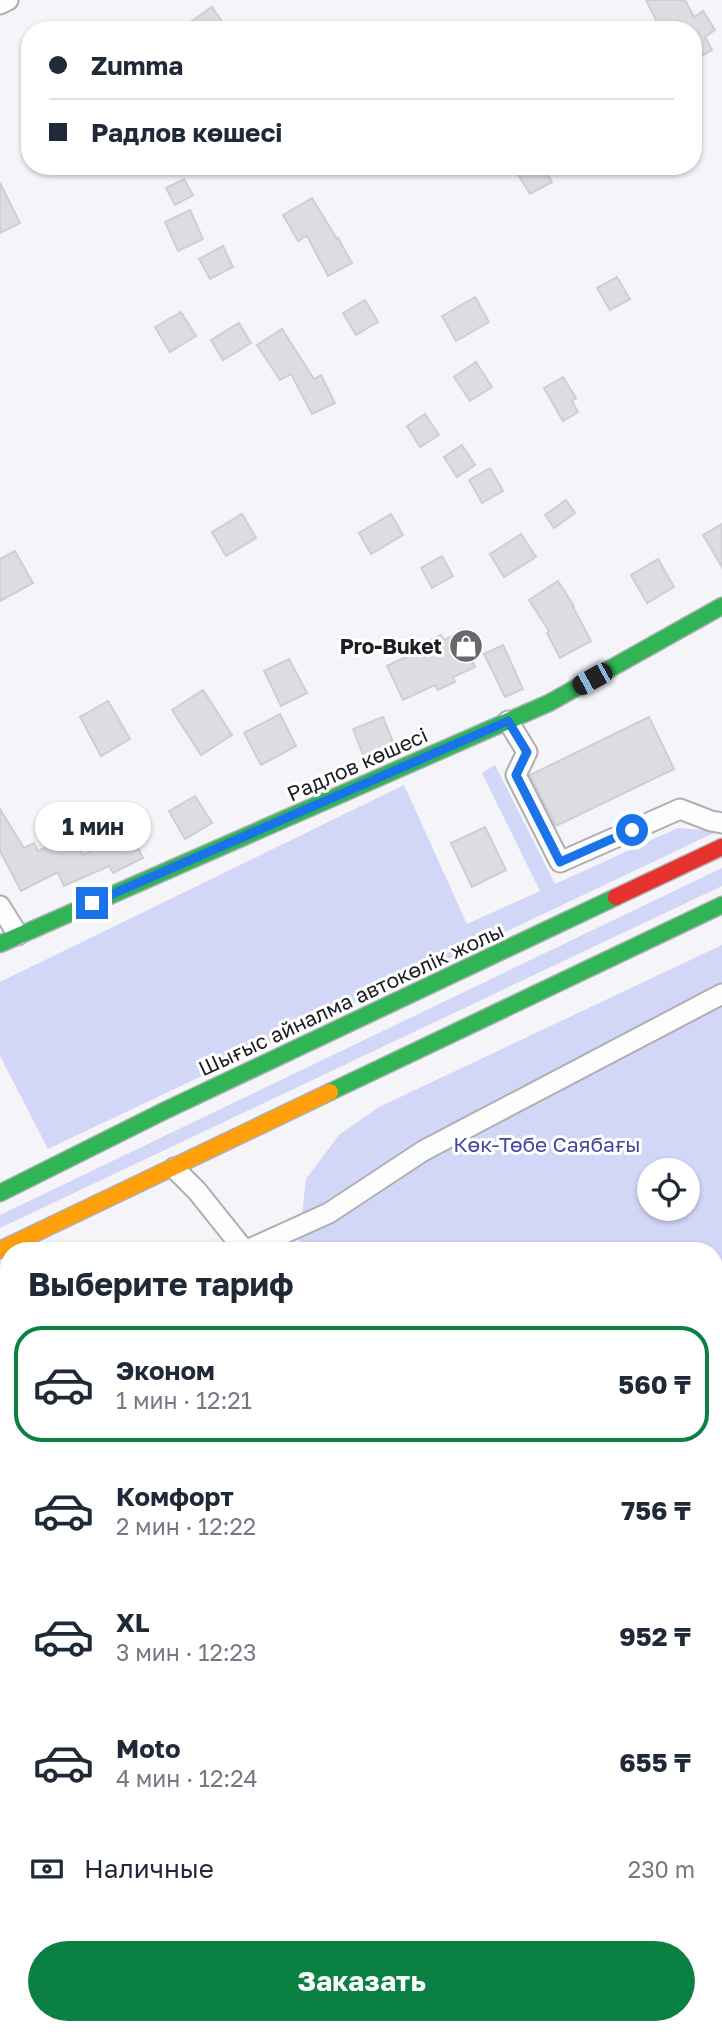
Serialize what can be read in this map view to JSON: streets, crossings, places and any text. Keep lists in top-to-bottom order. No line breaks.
{"streets":{"main road":["Радлов көшесі","Шығыс айналма автокөлік жолы"]},"parks":["Көк-Төбе Саябағы"],"places":{"shop":["Pro-Buket"]},"page":{"banner":["Zumma","Радлов көшесі"],"bubble":"1 мин","heading":"Выберите тариф","list":[{"name":"Эконом","note":"1 мин · 12:21","value":"560 ₸"},{"name":"Комфорт","note":"2 мин · 12:22","value":"756 ₸"},{"name":"XL","note":"3 мин · 12:23","value":"952 ₸"},{"name":"Moto","note":"4 мин · 12:24","value":"655 ₸"}],"pay":["Наличные","230 m"],"buttons":"Заказать"}}
